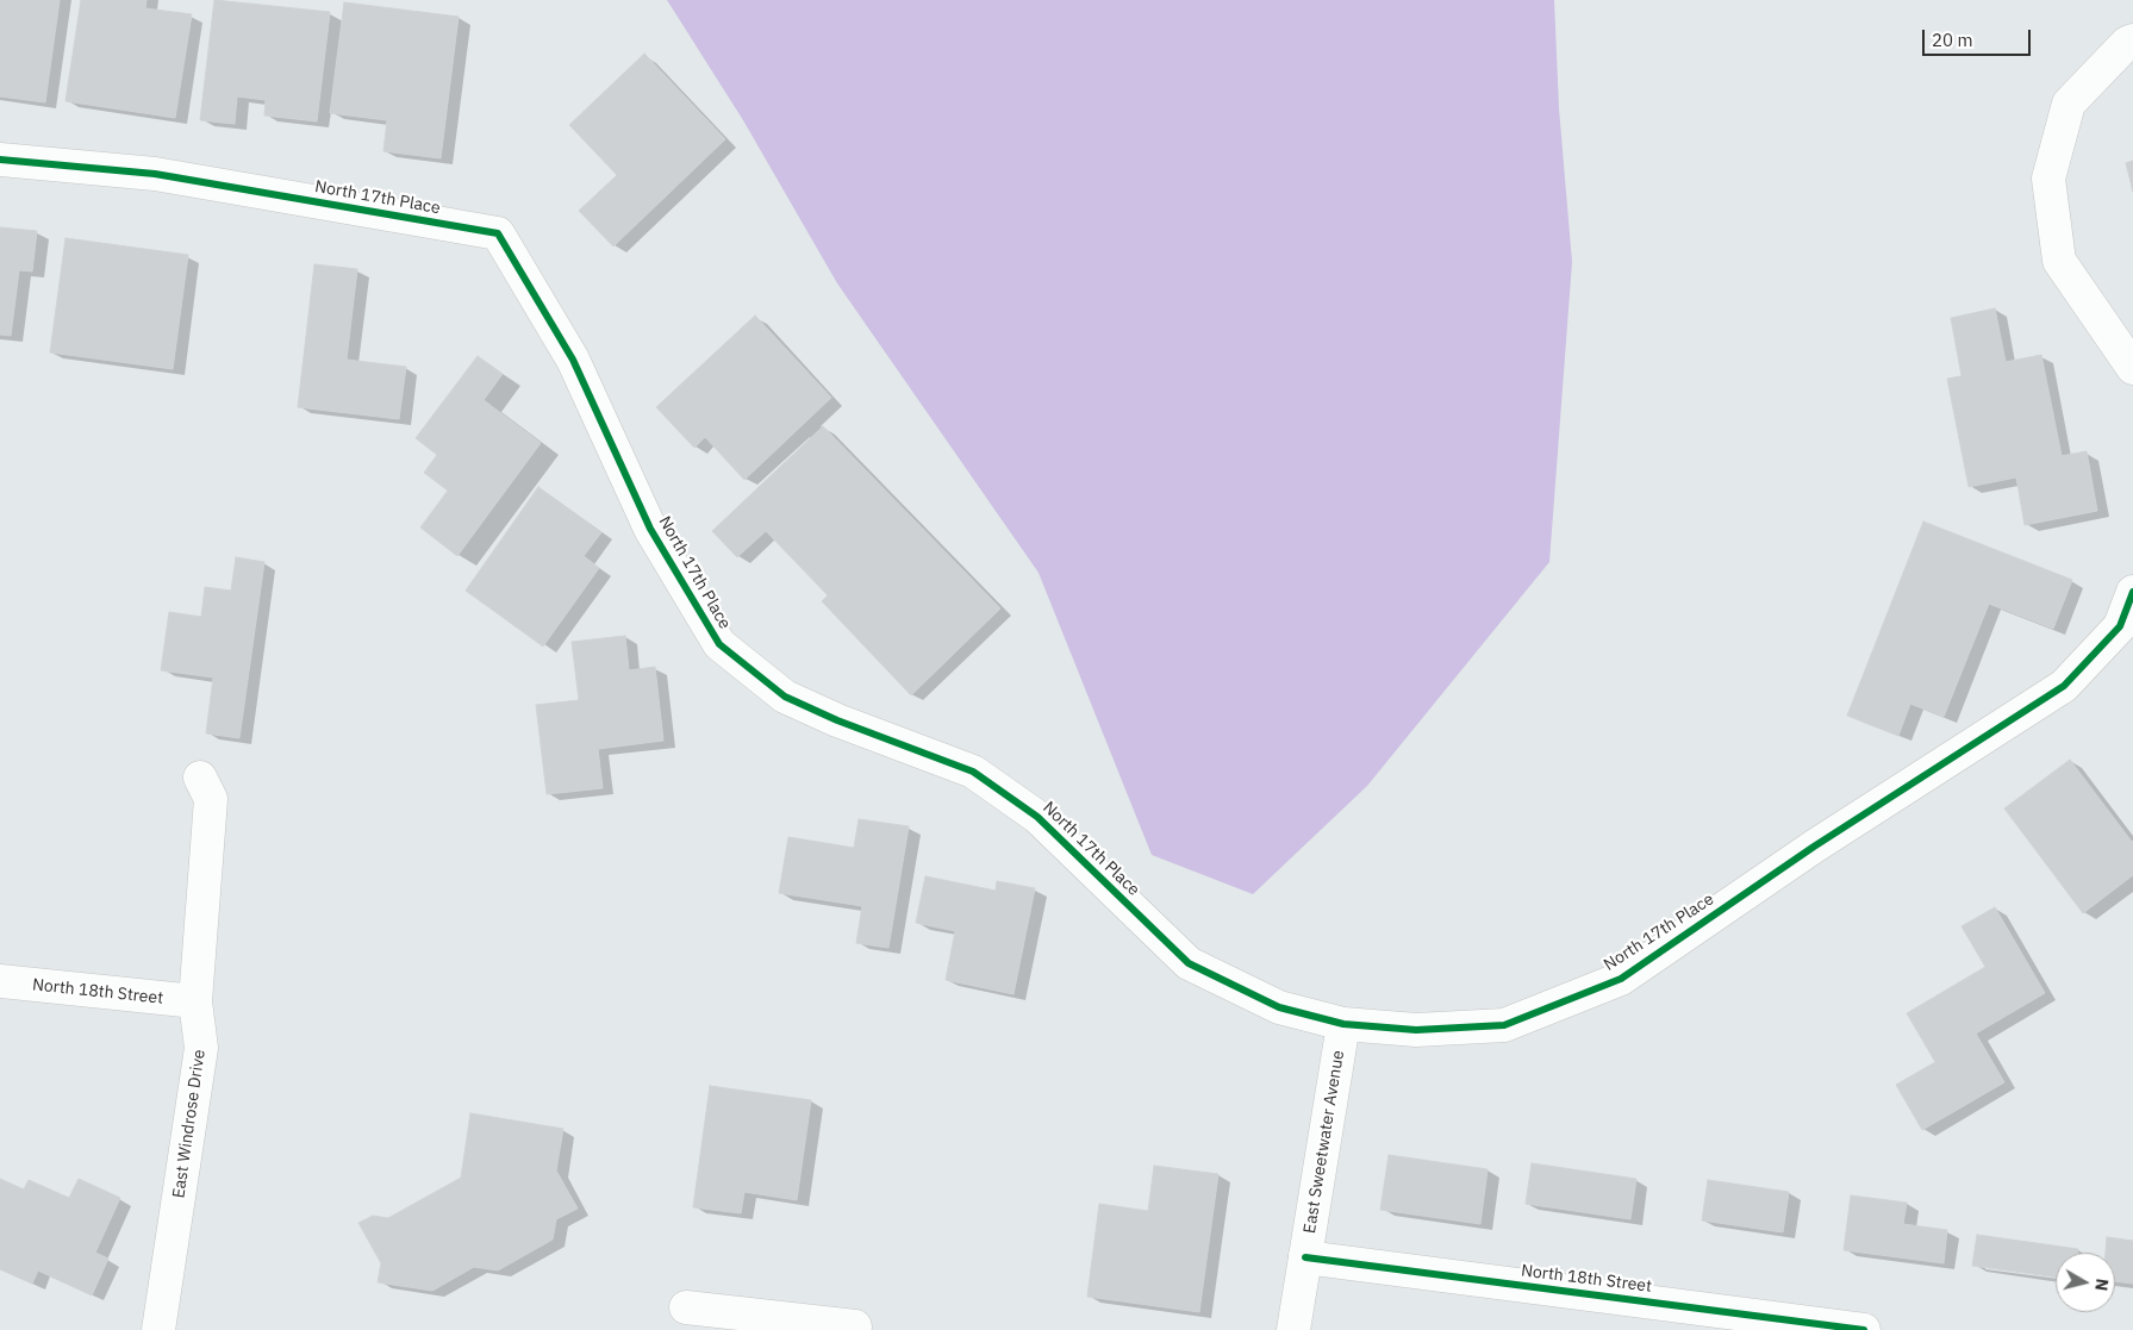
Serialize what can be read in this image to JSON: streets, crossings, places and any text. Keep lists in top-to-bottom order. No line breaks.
{"streets":{"street":["North 17th Place","North 18th Street","East Windrose Drive","East Sweetwater Avenue"]},"crossings":[["North 17th Place","East Sweetwater Avenue"],["North 18th Street","East Windrose Drive"],["North 18th Street","East Sweetwater Avenue"]],"scale_bar":"20 m","north":"right"}
